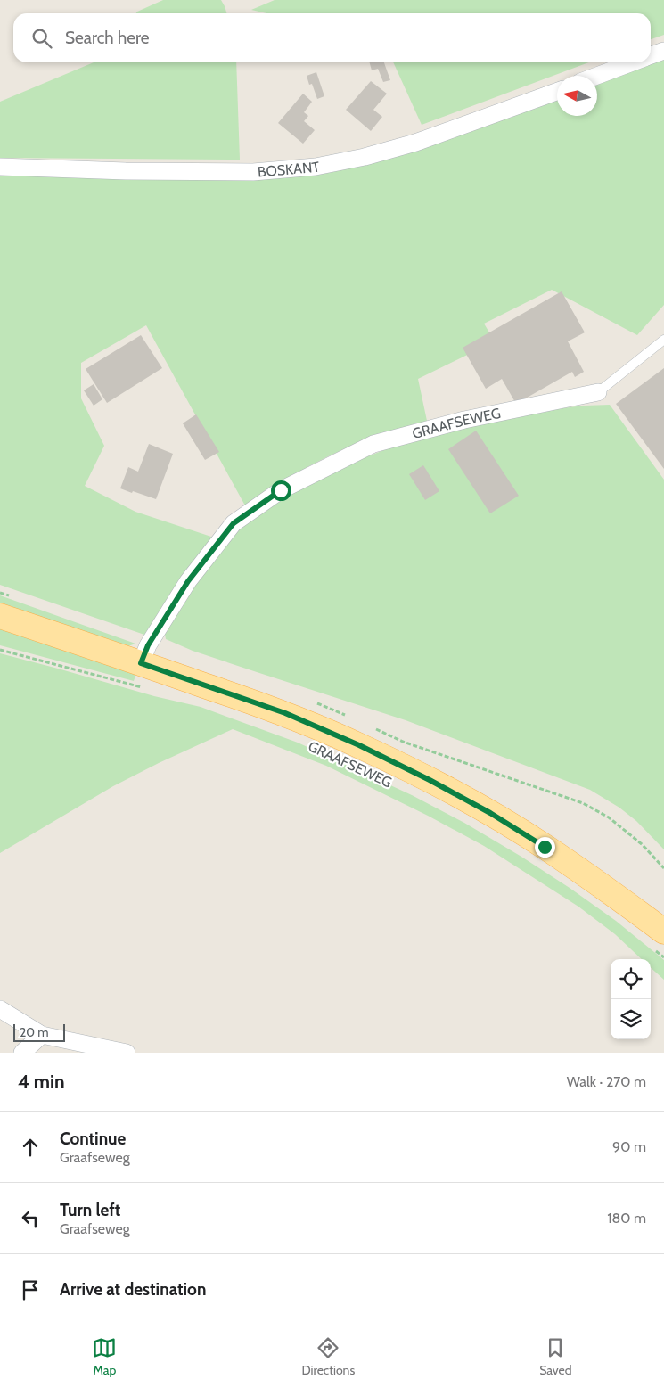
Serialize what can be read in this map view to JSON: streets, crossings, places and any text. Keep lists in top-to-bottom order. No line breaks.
{"streets":{"main road":["GRAAFSEWEG"],"street":["BOSKANT"]},"scale_bar":"20 m","north":"left","page":{"search":"Search here","scale":"20 m","heading":["4 min","Walk · 270 m"],"list":[["Continue","Graafseweg","90 m"],["Turn left","Graafseweg","180 m"],"Arrive at destination"],"nav":["Map","Directions","Saved"]}}
